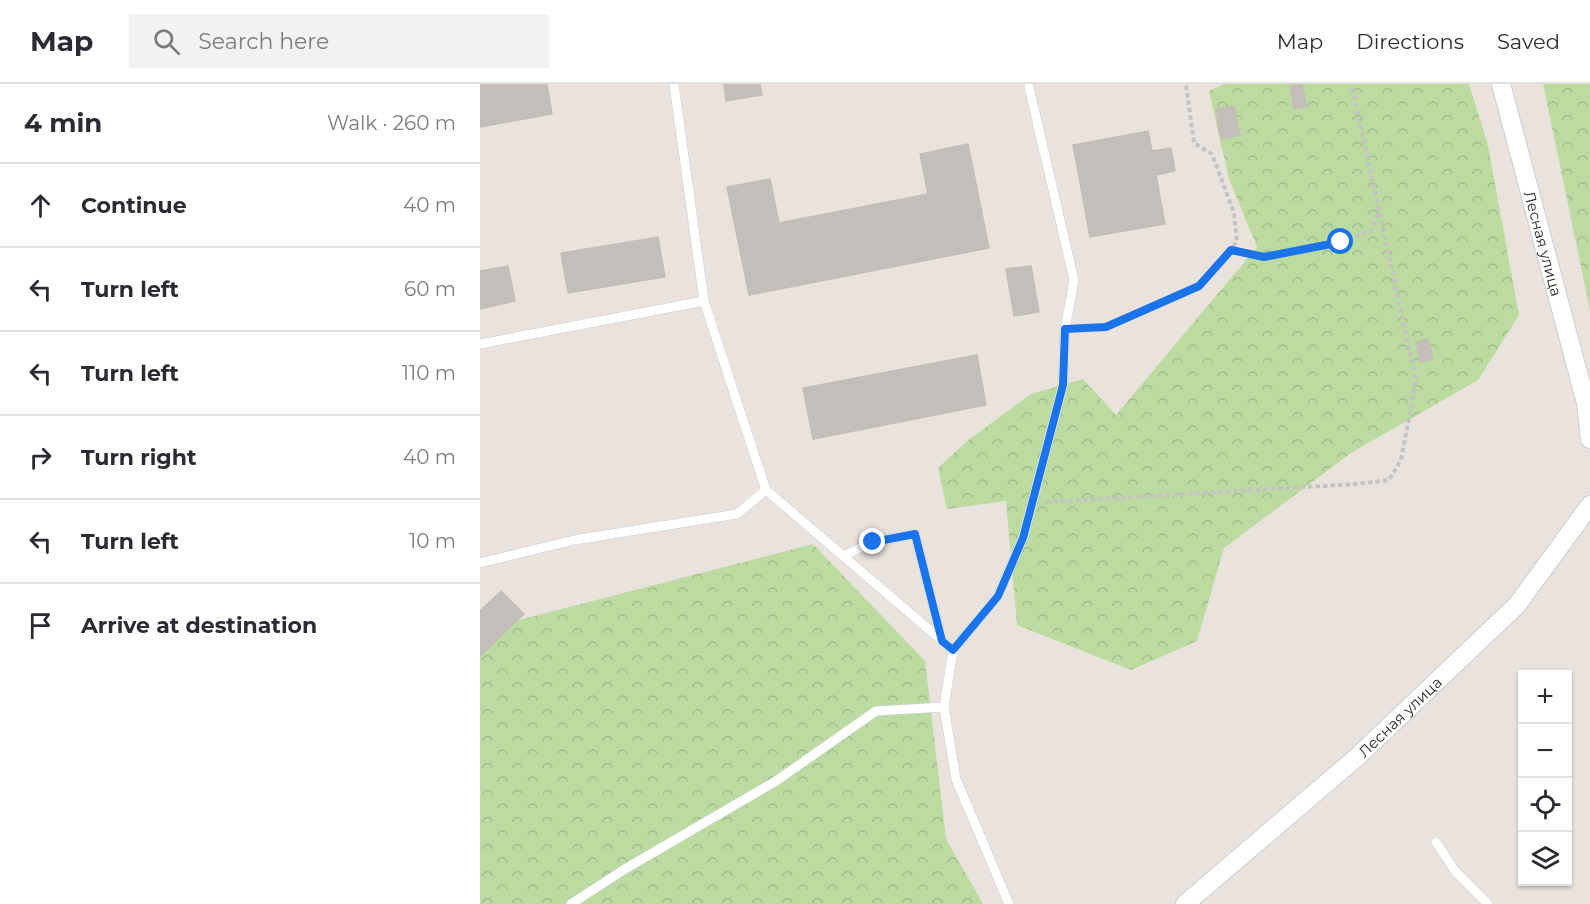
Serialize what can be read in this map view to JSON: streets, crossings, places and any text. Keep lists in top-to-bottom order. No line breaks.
{"streets":{"street":["Лесная улица"]},"page":{"header":"Map","search":"Search here","nav":["Map","Directions","Saved"],"heading":["4 min","Walk · 260 m"],"list":[["Continue","40 m"],["Turn left","60 m"],["Turn left","110 m"],["Turn right","40 m"],["Turn left","10 m"],"Arrive at destination"],"map_buttons":["+","−"]}}
